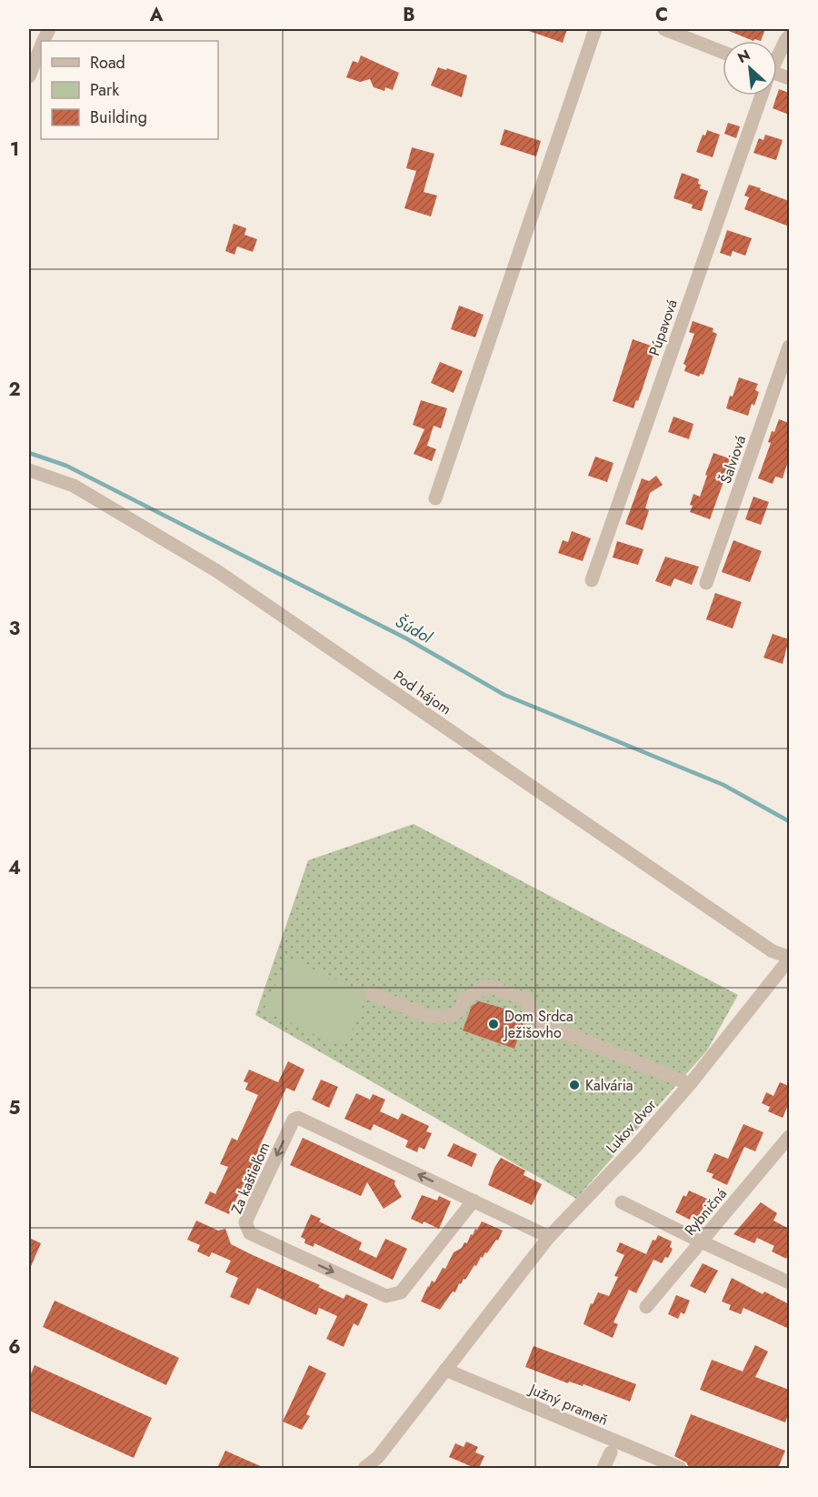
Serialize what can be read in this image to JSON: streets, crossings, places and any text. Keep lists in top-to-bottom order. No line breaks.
{"streets":{"street":["Púpavová","Šalviová","Pod hájom","Lukov dvor","Za kaštieľom","Rybničná","Južný prameň"]},"crossings":[["Pod hájom","Lukov dvor"],["Lukov dvor","Za kaštieľom"],["Lukov dvor","Južný prameň"]],"water":["Šúdol"],"places":["Dom Srdca Ježišovho","Kalvária"],"legend":["Road","Park","Building"],"north":"top left","grid":{"columns":["A","B","C"],"rows":["1","2","3","4","5","6"]}}
